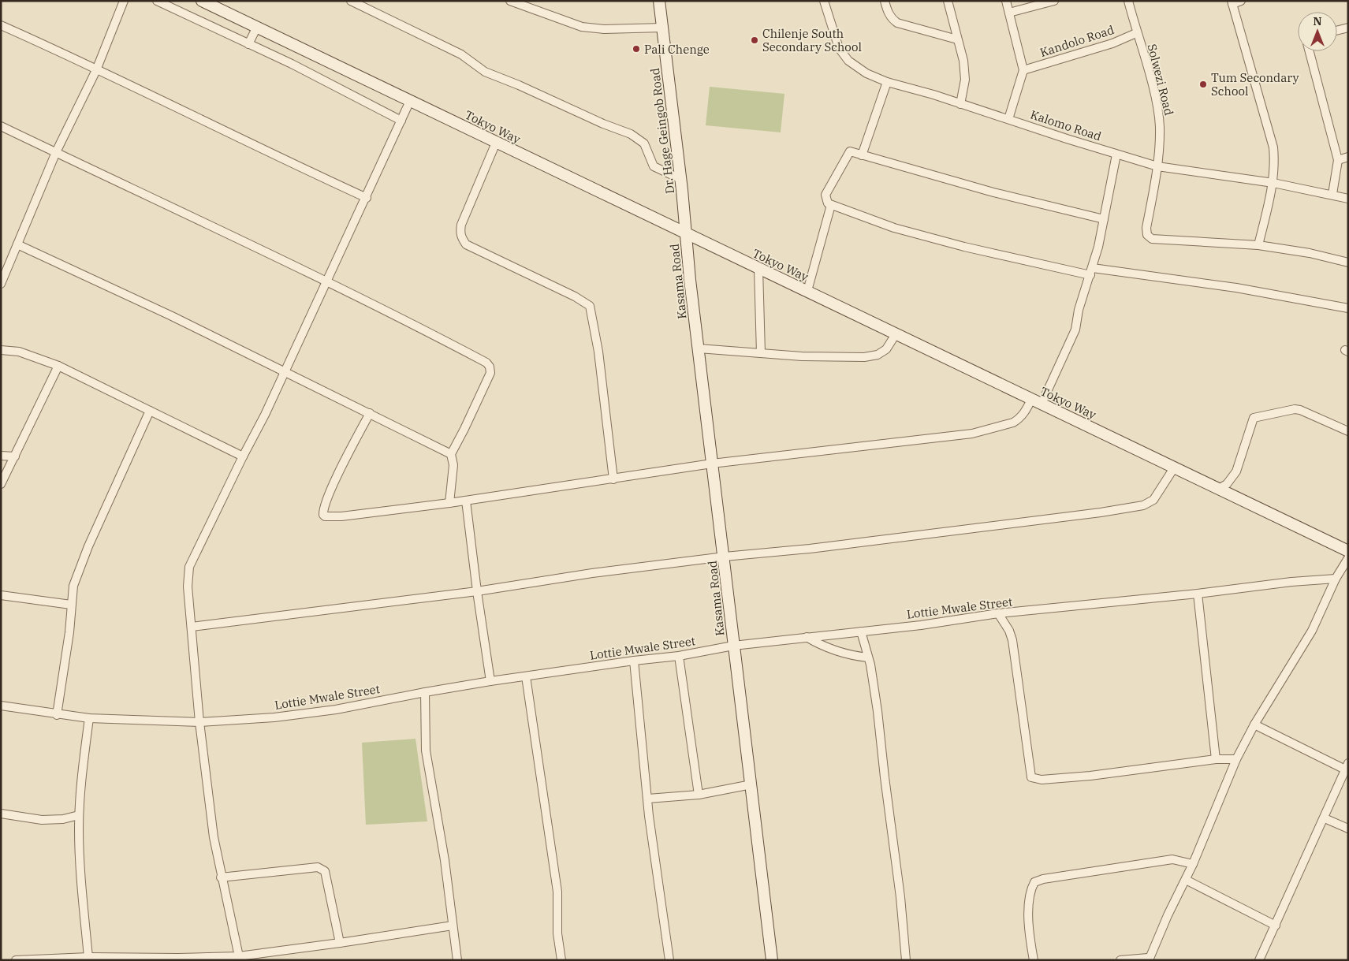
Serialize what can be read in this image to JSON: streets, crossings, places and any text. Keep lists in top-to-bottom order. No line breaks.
{"streets":{"main road":["Tokyo Way","Dr. Hage Geingob Road","Kasama Road"],"street":["Kandolo Road","Solwezi Road","Kalomo Road","Lottie Mwale Street"]},"crossings":[["Kandolo Road","Solwezi Road"],["Solwezi Road","Kalomo Road"],["Tokyo Way","Dr. Hage Geingob Road"],["Tokyo Way","Kasama Road"],["Dr. Hage Geingob Road","Kasama Road"],["Kasama Road","Lottie Mwale Street"]],"places":["Chilenje South Secondary School","Pali Chenge","Tum Secondary School"],"north":"top"}
